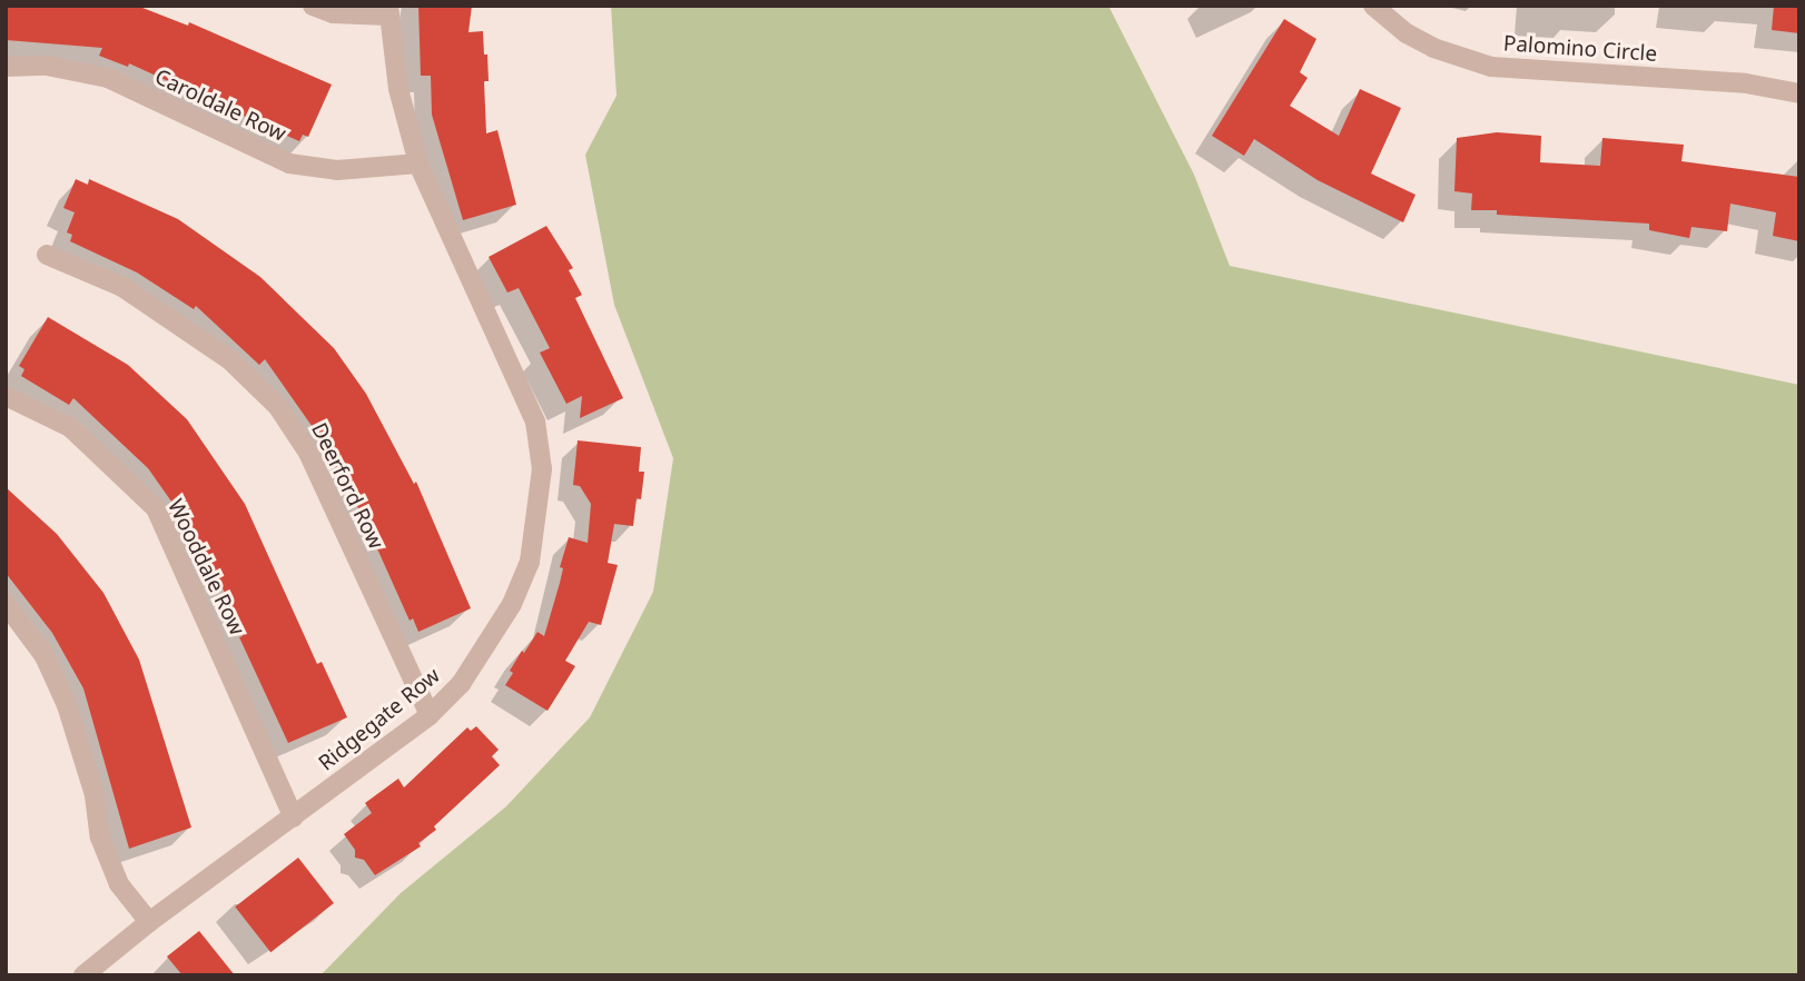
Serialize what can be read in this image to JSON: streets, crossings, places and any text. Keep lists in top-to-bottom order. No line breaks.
{"streets":{"street":["Palomino Circle","Caroldale Row","Deerford Row","Wooddale Row","Ridgegate Row"]},"crossings":[["Caroldale Row","Ridgegate Row"],["Deerford Row","Ridgegate Row"],["Wooddale Row","Ridgegate Row"]]}
